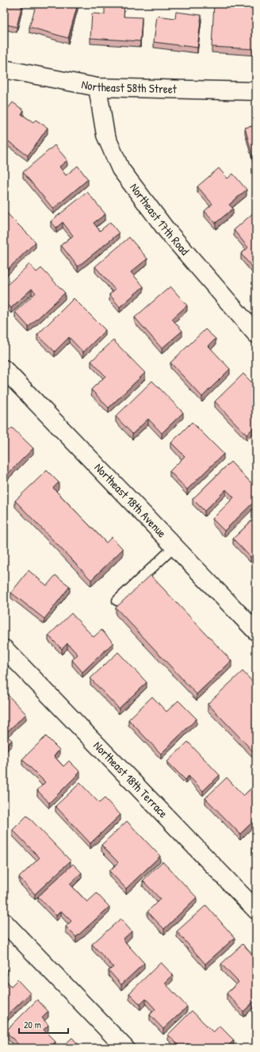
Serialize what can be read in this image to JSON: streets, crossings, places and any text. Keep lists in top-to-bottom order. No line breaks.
{"streets":{"street":["Northeast 58th Street","Northeast 17th Road","Northeast 18th Avenue","Northeast 18th Terrace"]},"crossings":[["Northeast 58th Street","Northeast 17th Road"]],"scale_bar":"20 m"}
